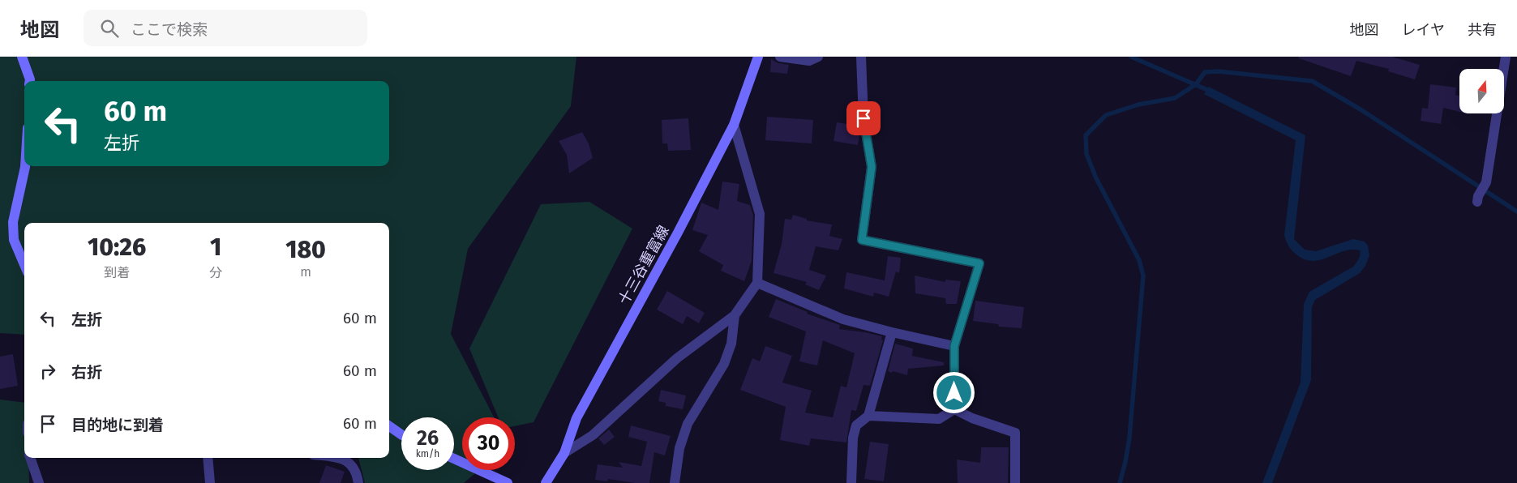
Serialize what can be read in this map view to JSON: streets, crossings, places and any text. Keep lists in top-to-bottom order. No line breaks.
{"streets":{"main road":["十三谷重富線"]},"north":"top","page":{"header":"地図","search":"ここで検索","nav":["地図","レイヤ","共有"],"turn":["60 m","左折"],"eta":["10:26","到着","1","分","180","m"],"list":[{"name":"左折","value":"60 m"},{"name":"右折","value":"60 m"},{"name":"目的地に到着","value":"60 m"}],"speed":"26 km/h","limit":"30"}}
